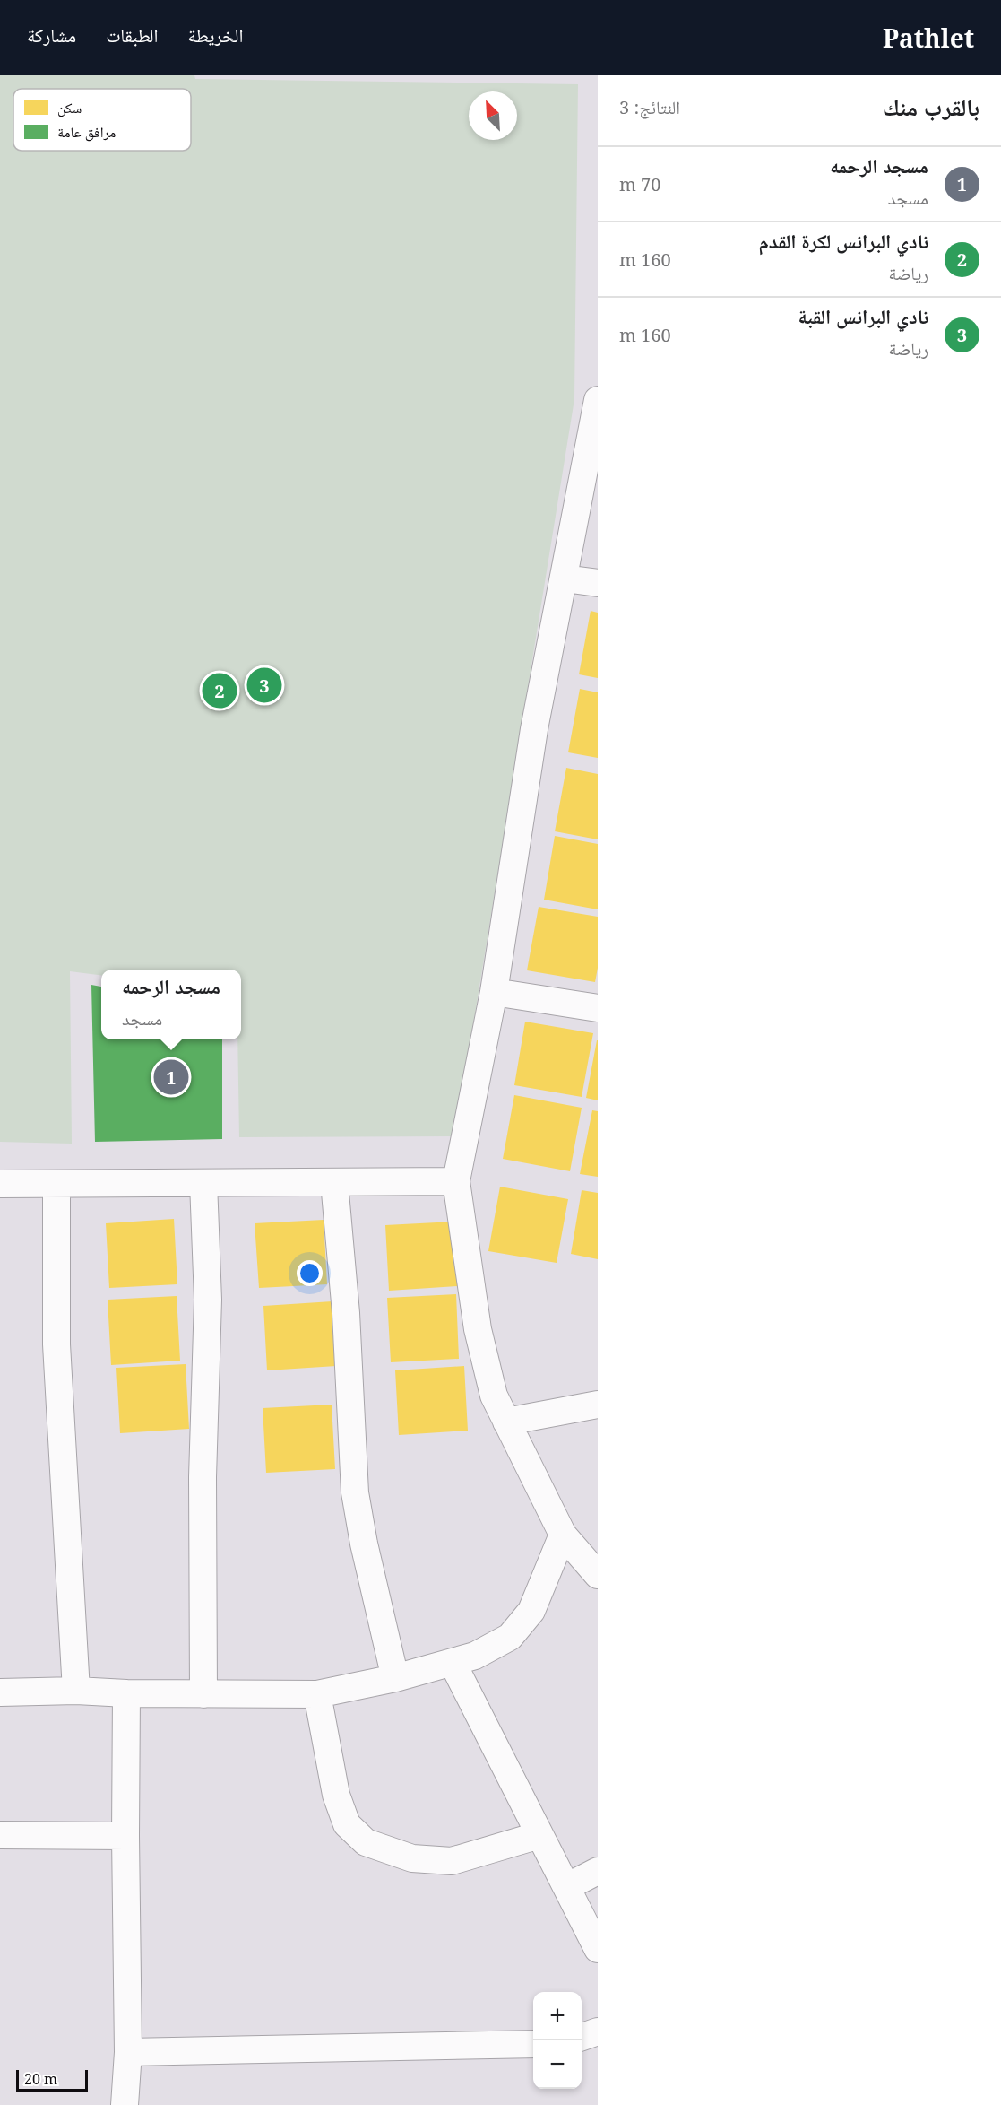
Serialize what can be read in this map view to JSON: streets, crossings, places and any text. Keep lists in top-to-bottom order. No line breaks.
{"legend":["سكن","مرافق عامة"],"scale_bar":"20 m","north":"top left","page":{"header":"Pathlet","nav":["الخريطة","الطبقات","مشاركة"],"heading":["بالقرب منك","النتائج: 3"],"list":[{"mark":"1","name":"مسجد الرحمه","note":"مسجد","value":"70 m"},{"mark":"2","name":"نادي البرانس لكرة القدم","note":"رياضة","value":"160 m"},{"mark":"3","name":"نادي البرانس القبة","note":"رياضة","value":"160 m"}],"pins":["3","2","1"],"popup":["مسجد الرحمه","مسجد"],"map_buttons":["+","−"],"scale":"20 m"}}
